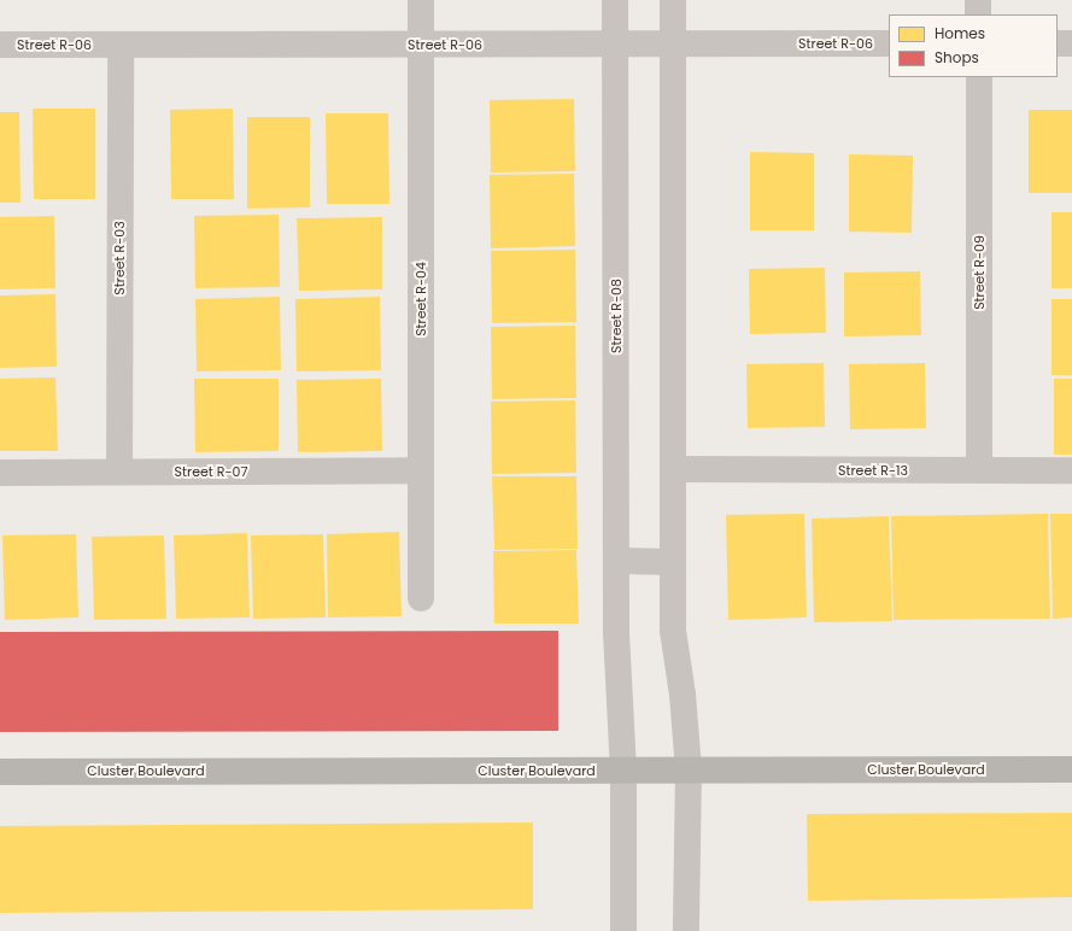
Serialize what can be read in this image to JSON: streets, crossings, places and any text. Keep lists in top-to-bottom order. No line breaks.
{"streets":{"street":["Street R-06","Street R-03","Street R-09","Street R-04","Street R-08","Street R-13","Street R-07","Cluster Boulevard"]},"crossings":[["Street R-06","Street R-03"],["Street R-06","Street R-04"],["Street R-06","Street R-08"],["Street R-03","Street R-07"],["Street R-09","Street R-13"],["Street R-04","Street R-07"],["Street R-08","Cluster Boulevard"]],"legend":["Homes","Shops"]}
